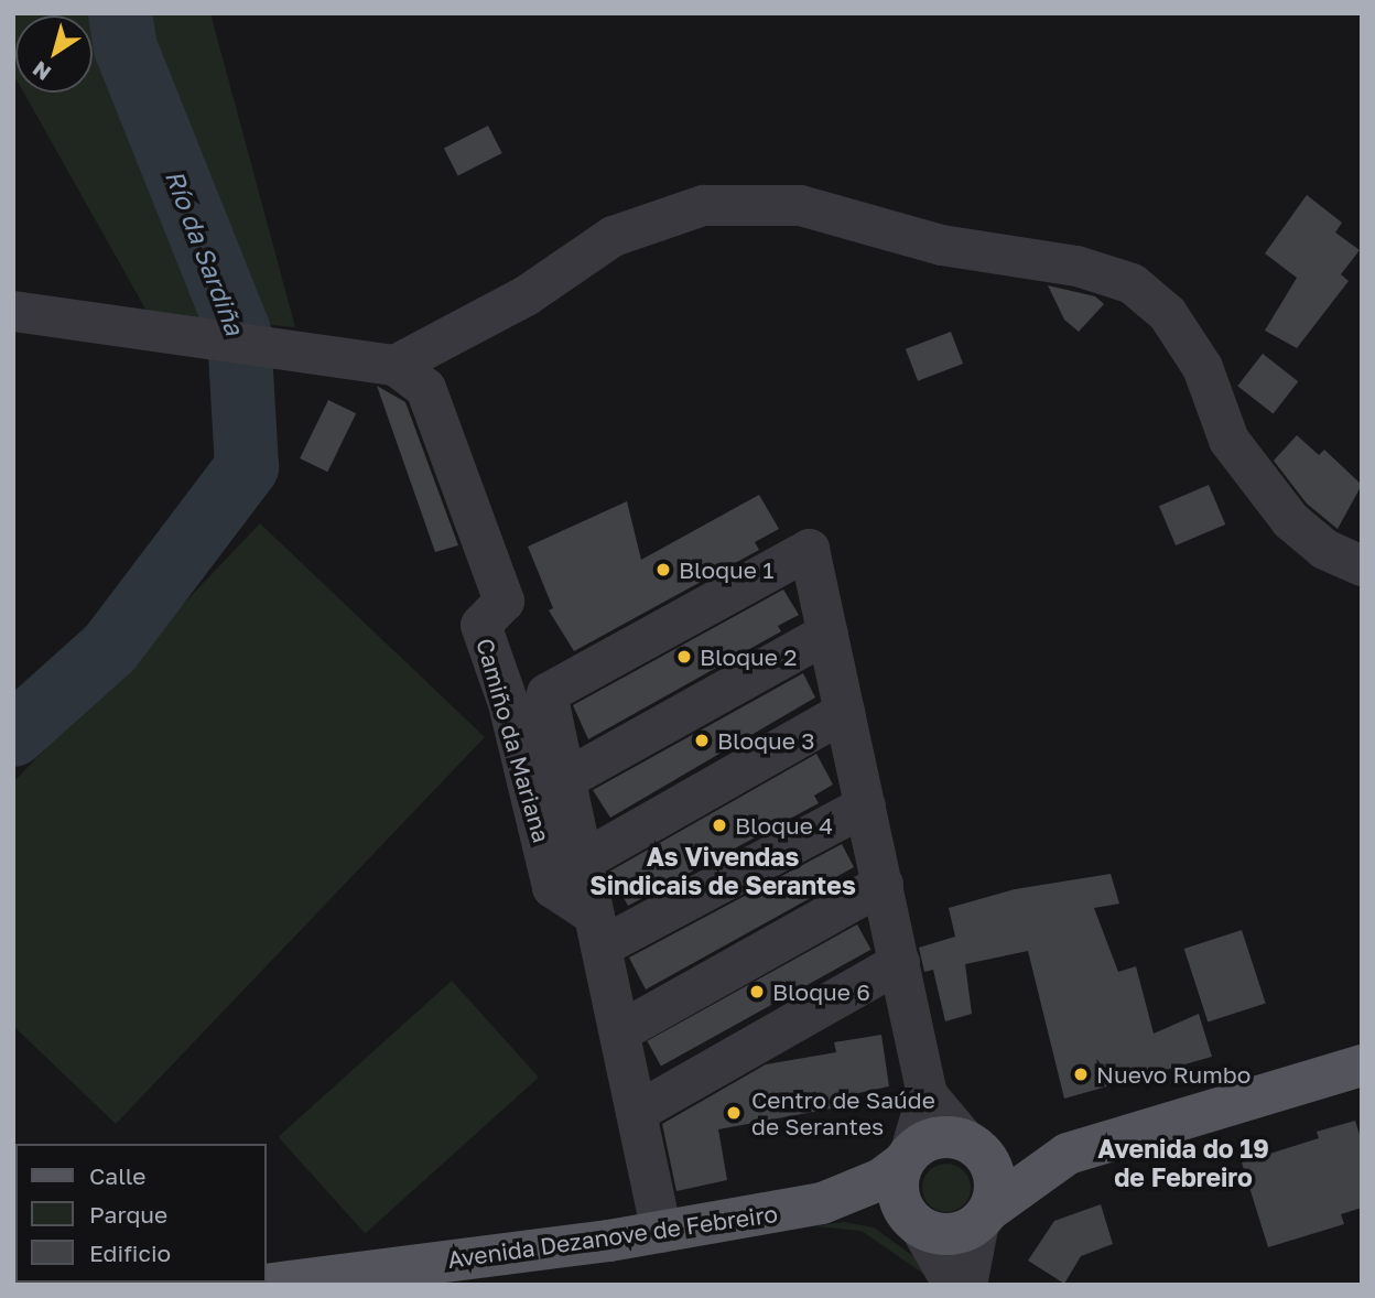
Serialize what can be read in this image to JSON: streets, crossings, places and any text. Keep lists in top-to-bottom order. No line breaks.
{"streets":{"main road":["Avenida Dezanove de Febreiro"],"street":["Camiño da Mariana"]},"districts":["As Vivendas Sindicais de Serantes","Avenida do 19 de Febreiro"],"water":["Río da Sardiña"],"places":["Bloque 1","Bloque 2","Bloque 3","Bloque 4","Bloque 6","Nuevo Rumbo","Centro de Saúde de Serantes"],"legend":["Calle","Parque","Edificio"],"north":"bottom left"}
